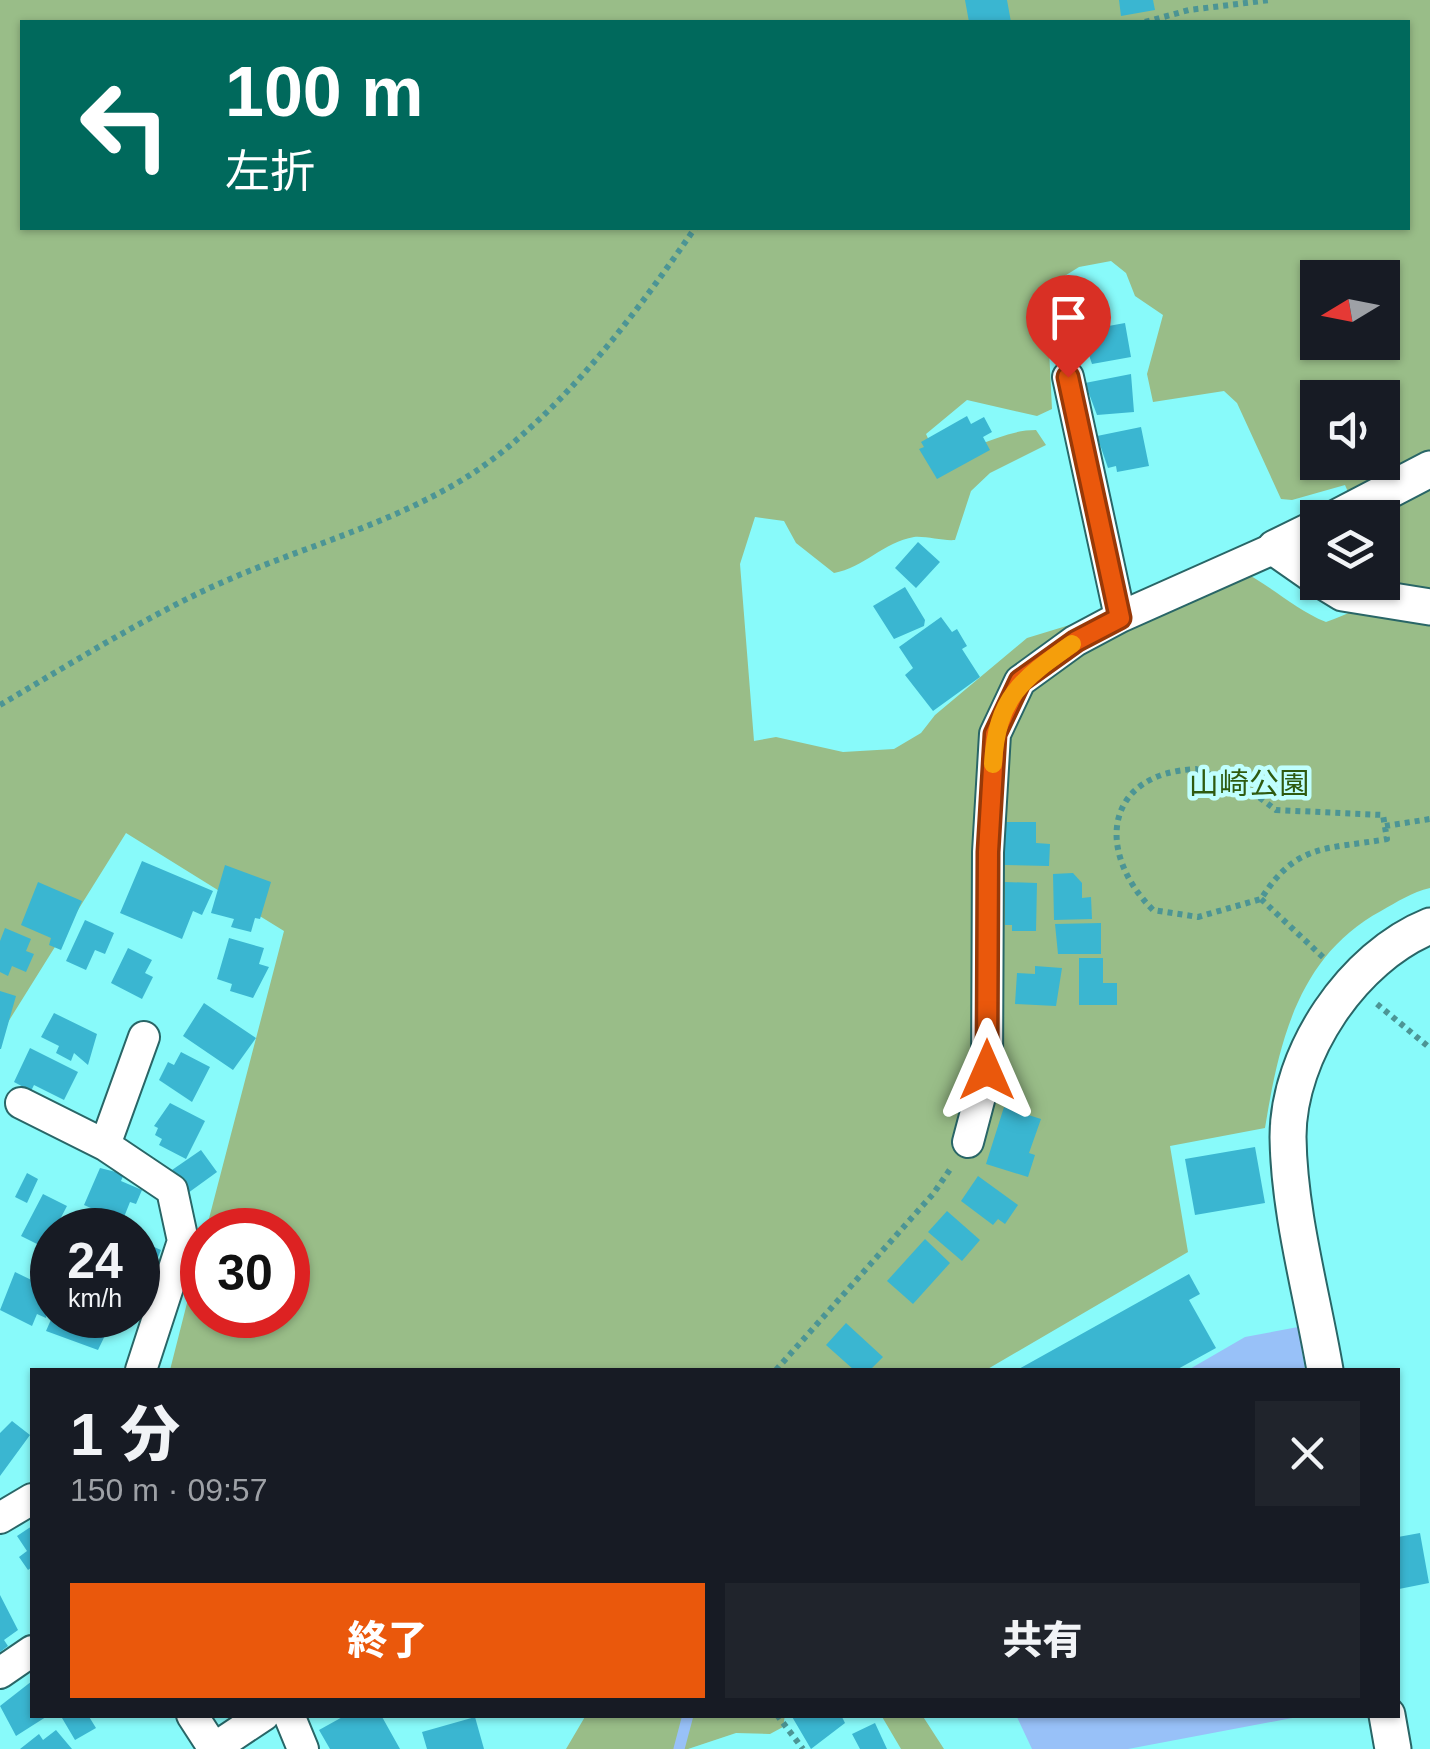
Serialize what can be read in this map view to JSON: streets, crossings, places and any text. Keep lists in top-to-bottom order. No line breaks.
{"parks":["山崎公園"],"north":"left","page":{"turn":["100 m","左折"],"speed":"24 km/h","limit":"30","heading":["1 分","150 m · 09:57"],"buttons":["終了","共有"]}}
